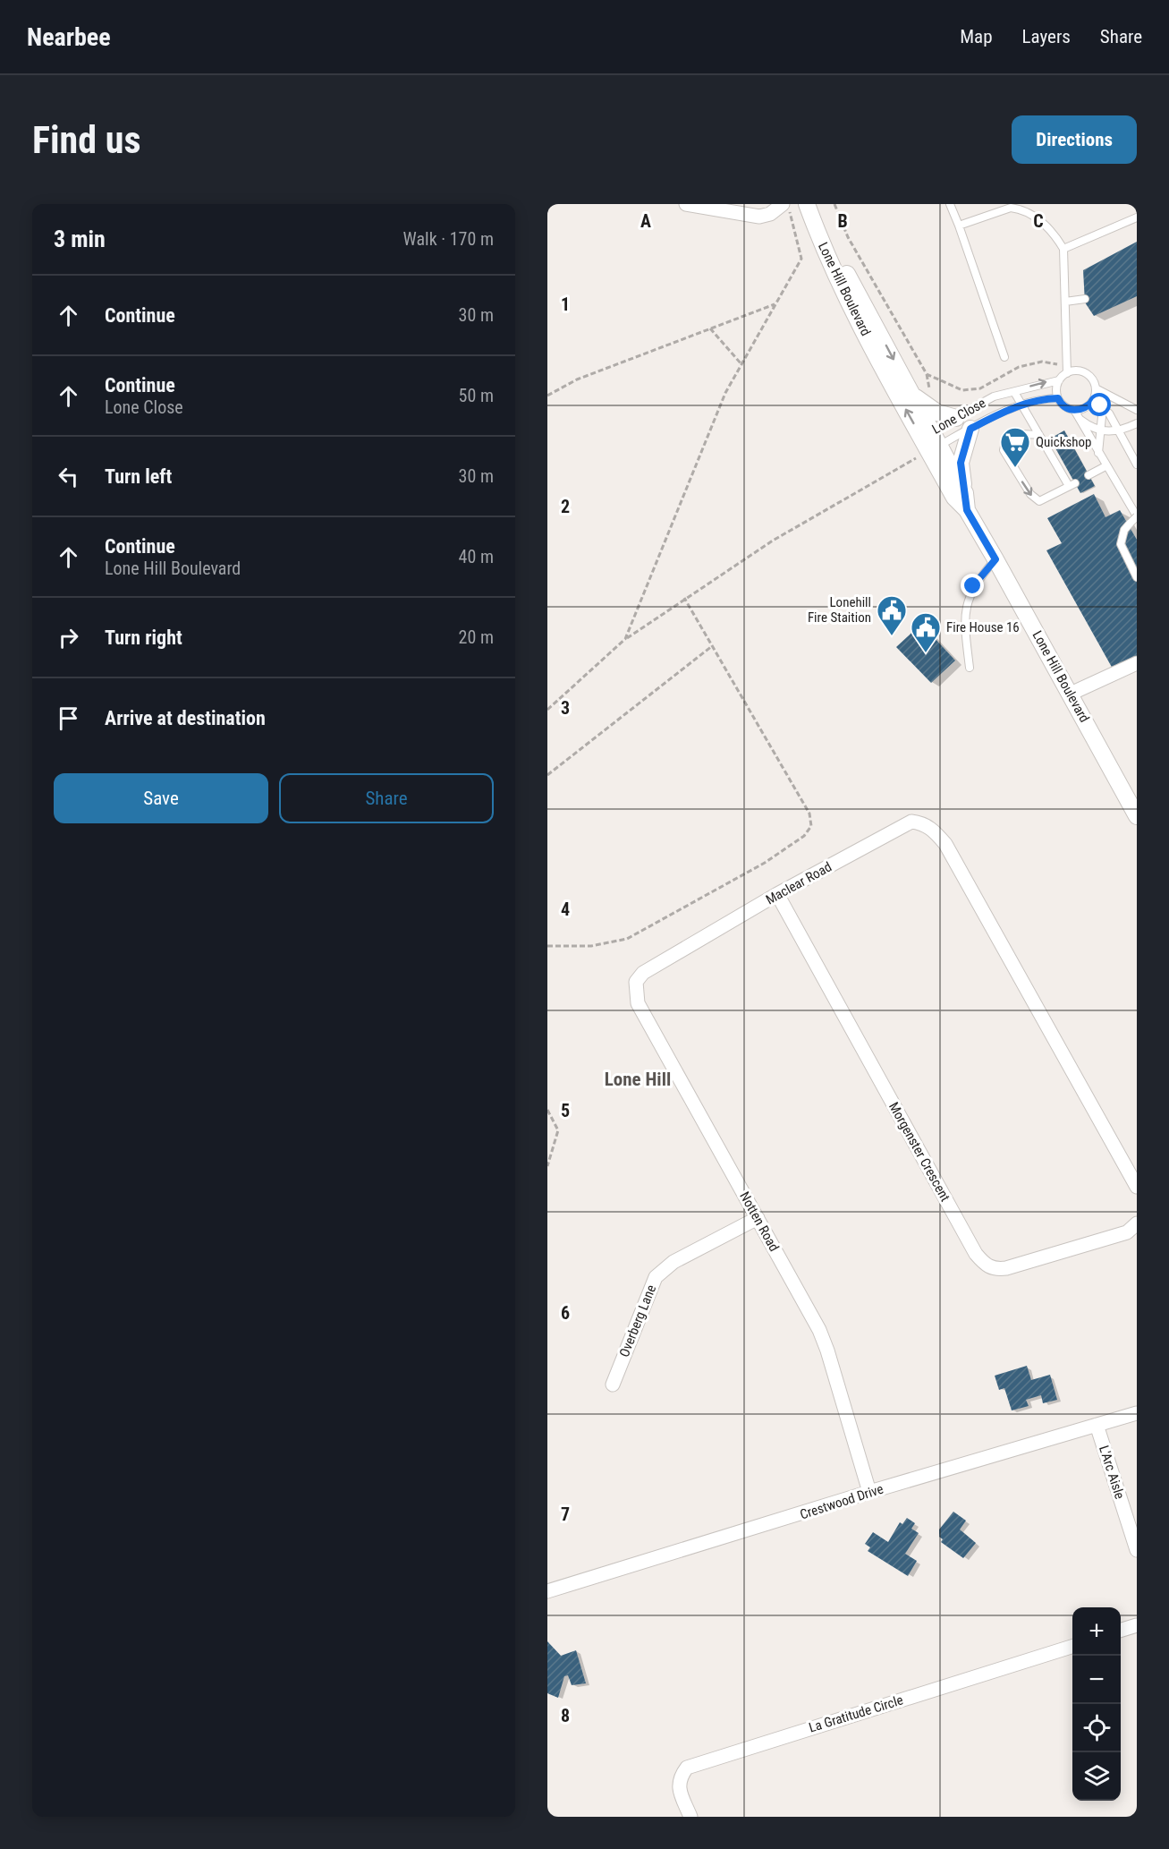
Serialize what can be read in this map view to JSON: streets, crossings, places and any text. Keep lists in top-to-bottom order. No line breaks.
{"streets":{"street":["Lone Hill Boulevard","Maclear Road","Morgenster Crescent","Notten Road","Overberg Lane","L'Arc Aisle","Crestwood Drive","La Gratitude Circle"],"lane":["Lone Close"]},"crossings":[["Lone Hill Boulevard","Lone Close"],["Maclear Road","Morgenster Crescent"],["Maclear Road","Notten Road"],["Notten Road","Overberg Lane"],["Notten Road","Crestwood Drive"],["L'Arc Aisle","Crestwood Drive"]],"districts":["Lone Hill"],"places":{"supermarket":["Quickshop"],"public building":["Lonehill Fire Staition","Fire House 16"]},"page":{"header":"Nearbee","nav":["Map","Layers","Share"],"buttons":["Directions",["Save","Share"]],"title":"Find us","heading":["3 min","Walk · 170 m"],"list":[["Continue","30 m"],["Continue","Lone Close","50 m"],["Turn left","30 m"],["Continue","Lone Hill Boulevard","40 m"],["Turn right","20 m"],"Arrive at destination"],"map_buttons":["+","−"]},"grid":{"columns":["A","B","C"],"rows":["1","2","3","4","5","6","7","8"]}}
